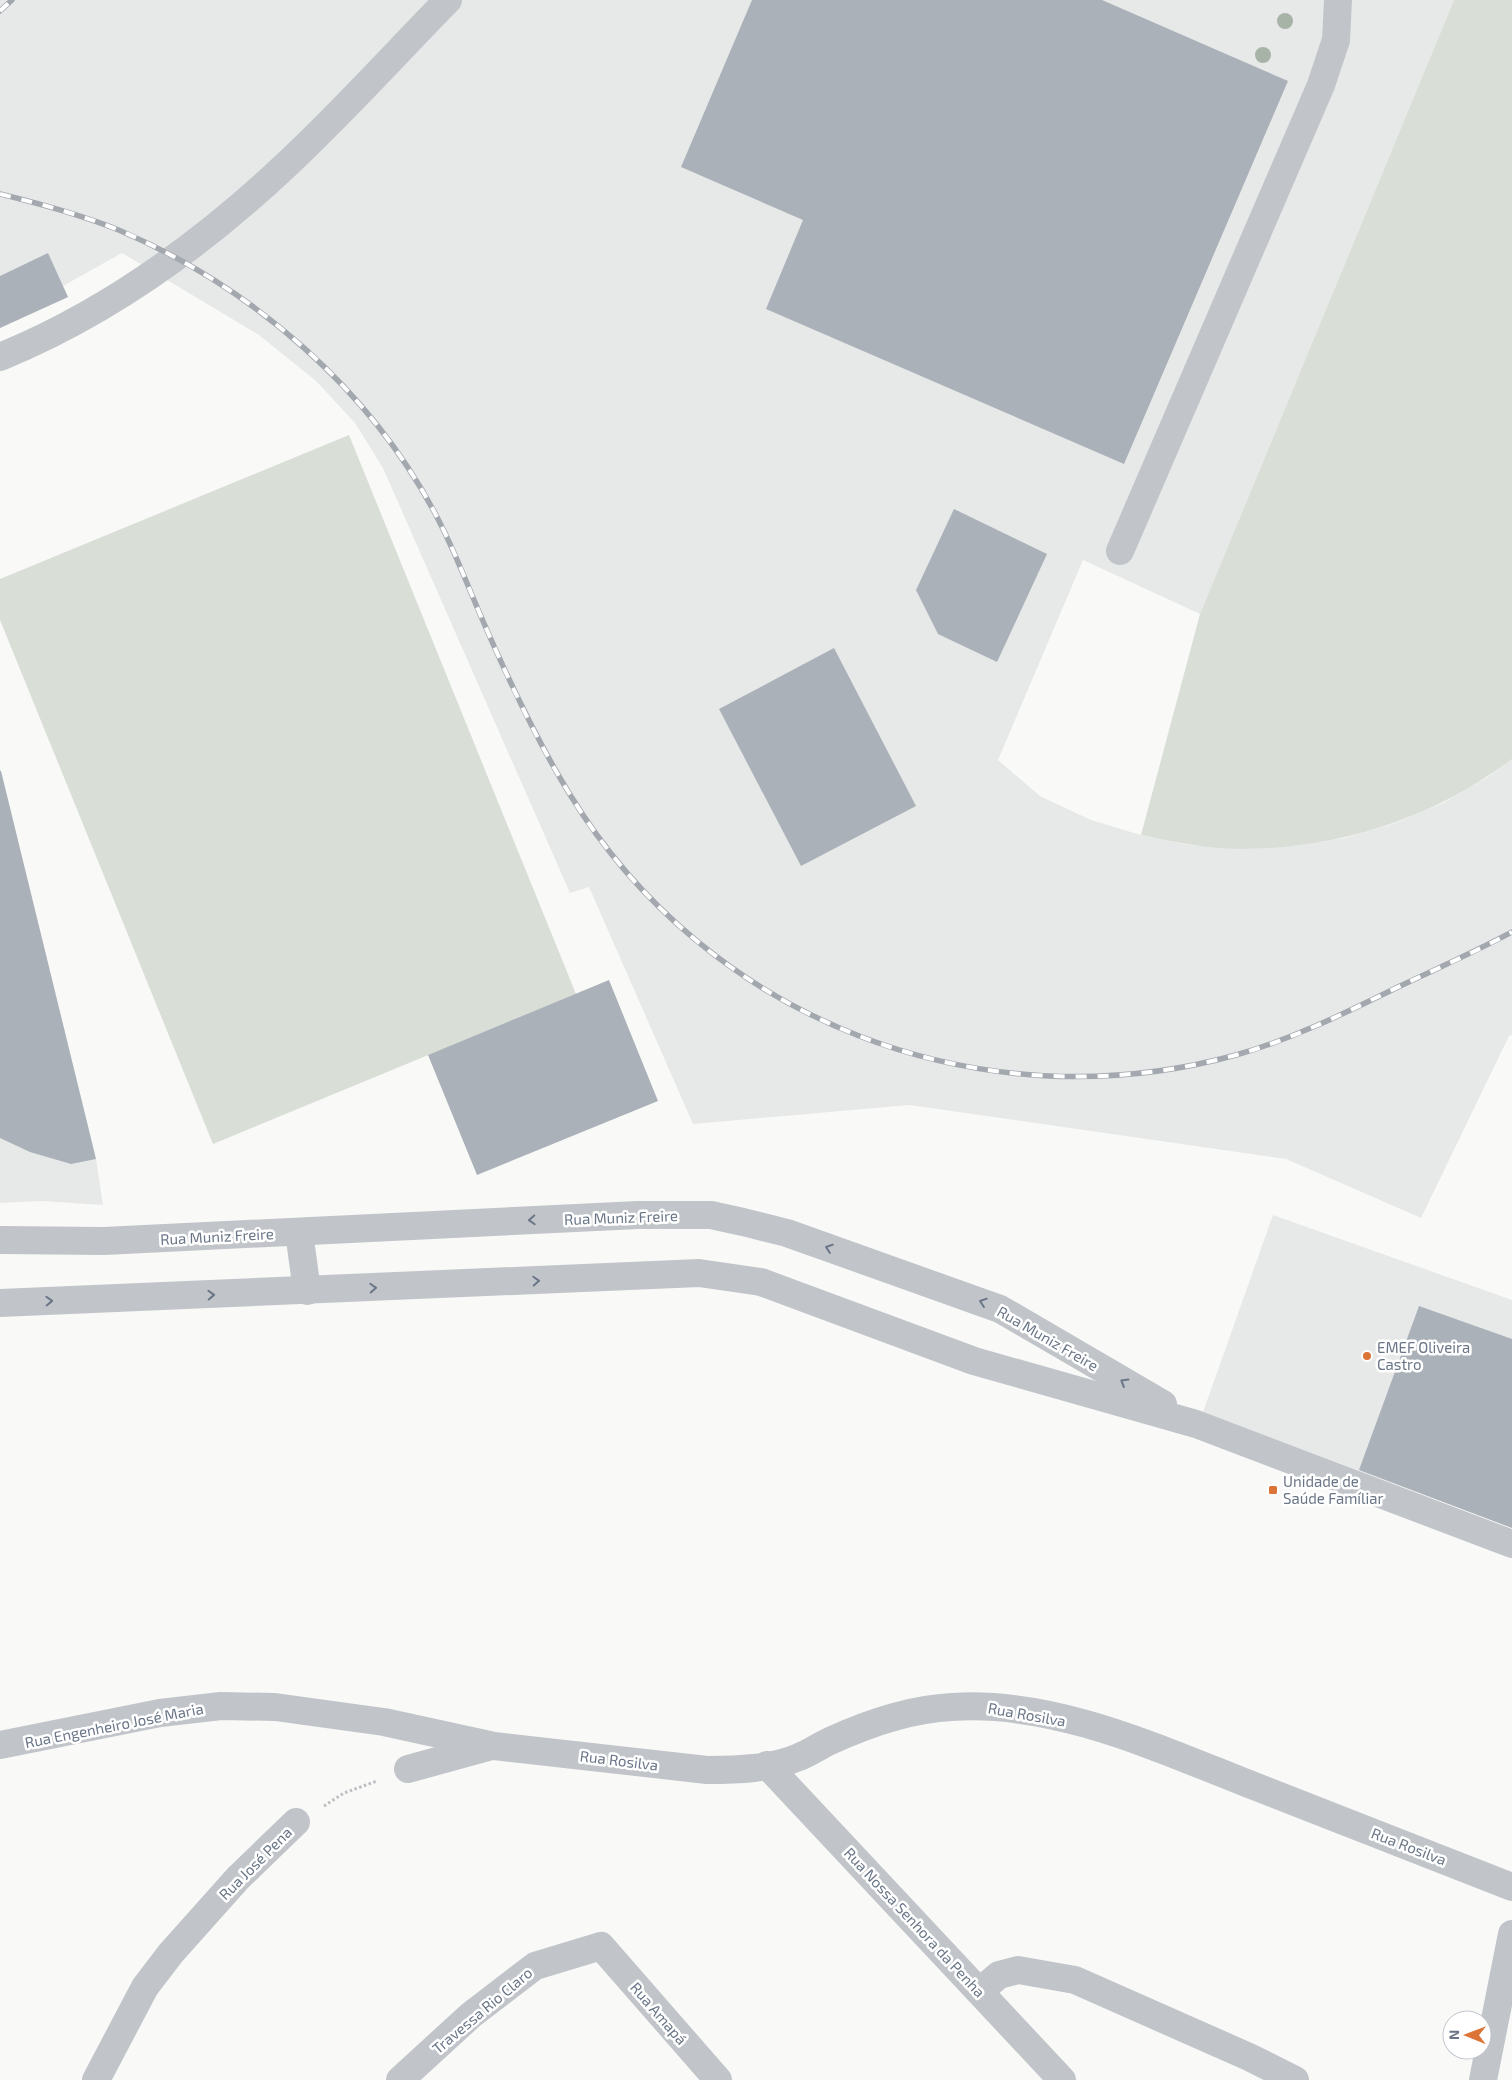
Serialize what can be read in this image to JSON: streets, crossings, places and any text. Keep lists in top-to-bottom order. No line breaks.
{"streets":{"street":["Rua Muniz Freire","Rua Rosilva","Rua Engenheiro José Maria","Rua José Pena","Rua Nossa Senhora da Penha","Travessa Rio Claro","Rua Amapá"]},"crossings":[["Rua Rosilva","Rua Engenheiro José Maria"],["Rua Rosilva","Rua Nossa Senhora da Penha"],["Travessa Rio Claro","Rua Amapá"]],"places":{"other":["EMEF Oliveira Castro"],"transit":["Unidade de Saúde Famíliar"]},"north":"left"}
